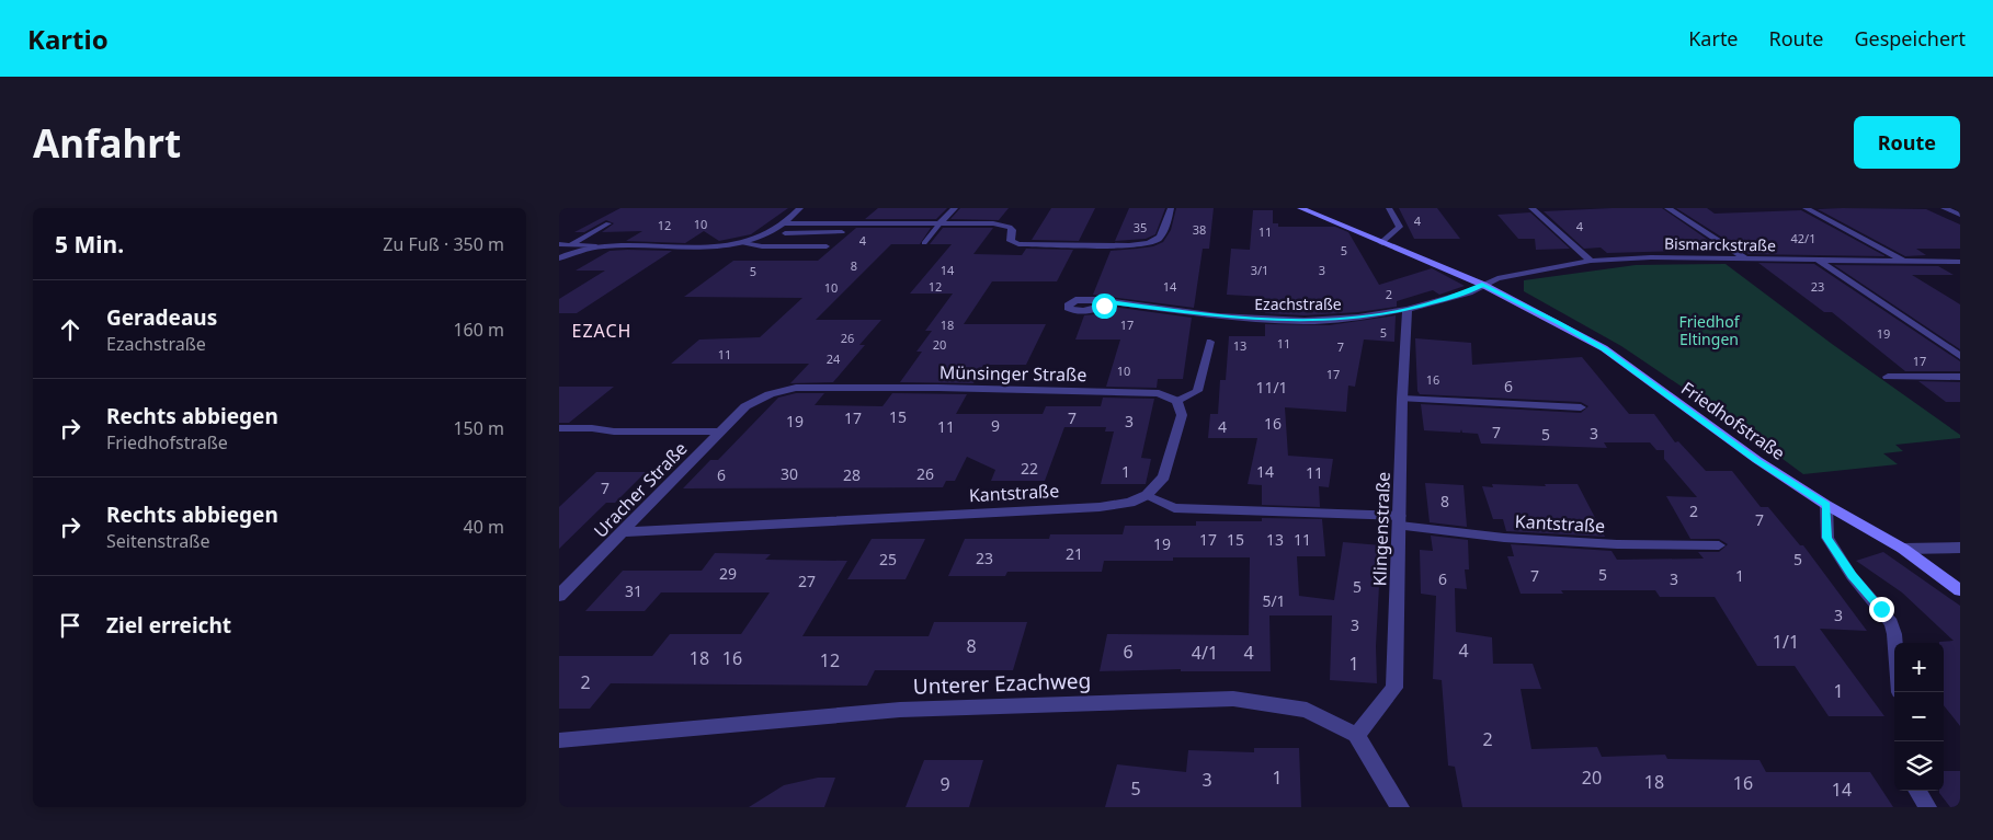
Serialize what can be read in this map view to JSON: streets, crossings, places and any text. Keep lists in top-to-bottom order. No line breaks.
{"streets":{"street":["Bismarckstraße","Ezachstraße","Münsinger Straße","Friedhofstraße","Uracher Straße","Kantstraße","Klingenstraße","Unterer Ezachweg"]},"crossings":[["Bismarckstraße","Ezachstraße"],["Bismarckstraße","Friedhofstraße"],["Ezachstraße","Friedhofstraße"],["Ezachstraße","Klingenstraße"],["Münsinger Straße","Uracher Straße"],["Uracher Straße","Kantstraße"],["Kantstraße","Klingenstraße"],["Klingenstraße","Unterer Ezachweg"]],"districts":["EZACH"],"parks":["Friedhof Eltingen"],"house_numbers":["4","10","12","4","35","38","11","42/1","4","5","8","14","3/1","3","5","12","14","23","10","2","18","17","5","19","26","11","20","13","7","11","24","17","10","17","16","6","11/1","15","17","7","19","3","16","9","11","4","7","3","5","22","1","14","11","30","26","6","28","7","8","2","7","17","15","13","11","19","21","23","25","5","29","5","7","1","6","3","27","5","31","5/1","3","3","1/1","8","4","6","4/1","4","18","16","12","1","2","1","2","1","20","3","18","16","9","5","14"],"page":{"header":"Kartio","nav":["Karte","Route","Gespeichert"],"buttons":"Route","title":"Anfahrt","heading":["5 Min.","Zu Fuß · 350 m"],"list":[["Geradeaus","Ezachstraße","160 m"],["Rechts abbiegen","Friedhofstraße","150 m"],["Rechts abbiegen","Seitenstraße","40 m"],"Ziel erreicht"],"map_buttons":["+","−"]}}
